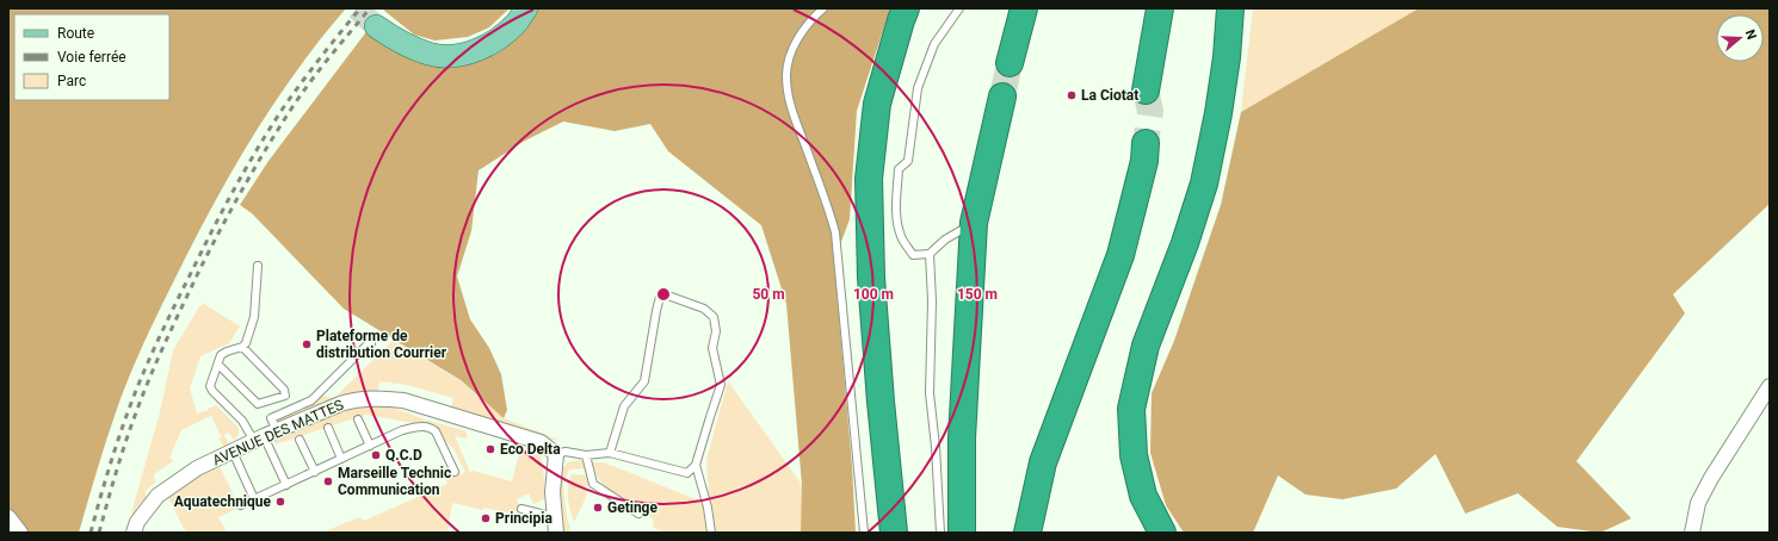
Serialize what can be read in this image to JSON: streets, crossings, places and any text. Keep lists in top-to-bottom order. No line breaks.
{"streets":{"street":["AVENUE DES MATTES"]},"places":["La Ciotat","Plateforme de distribution Courrier","Eco Delta","Q.C.D","Marseille Technic Communication","Aquatechnique","Getinge","Principia"],"legend":["Route","Voie ferrée","Parc"],"north":"right","rings":["50 m","100 m","150 m"]}
